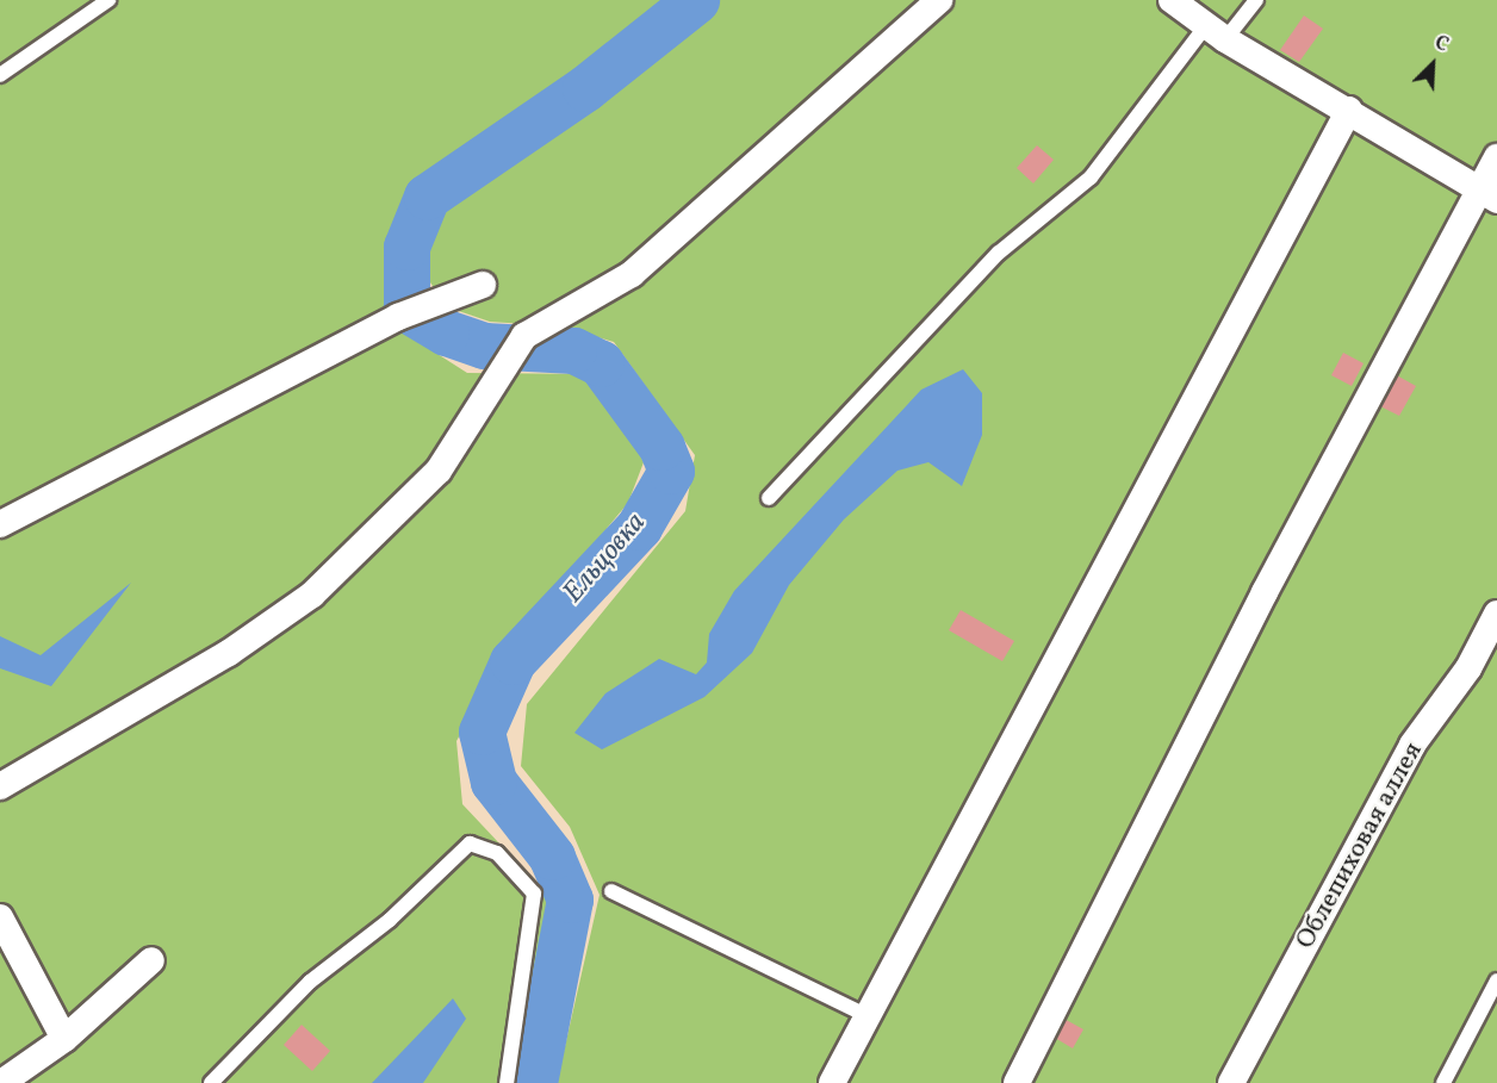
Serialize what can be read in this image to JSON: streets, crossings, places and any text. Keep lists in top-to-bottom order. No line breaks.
{"streets":{"street":["Облепиховая аллея"]},"water":["Ельцовка"],"north":"top right"}
